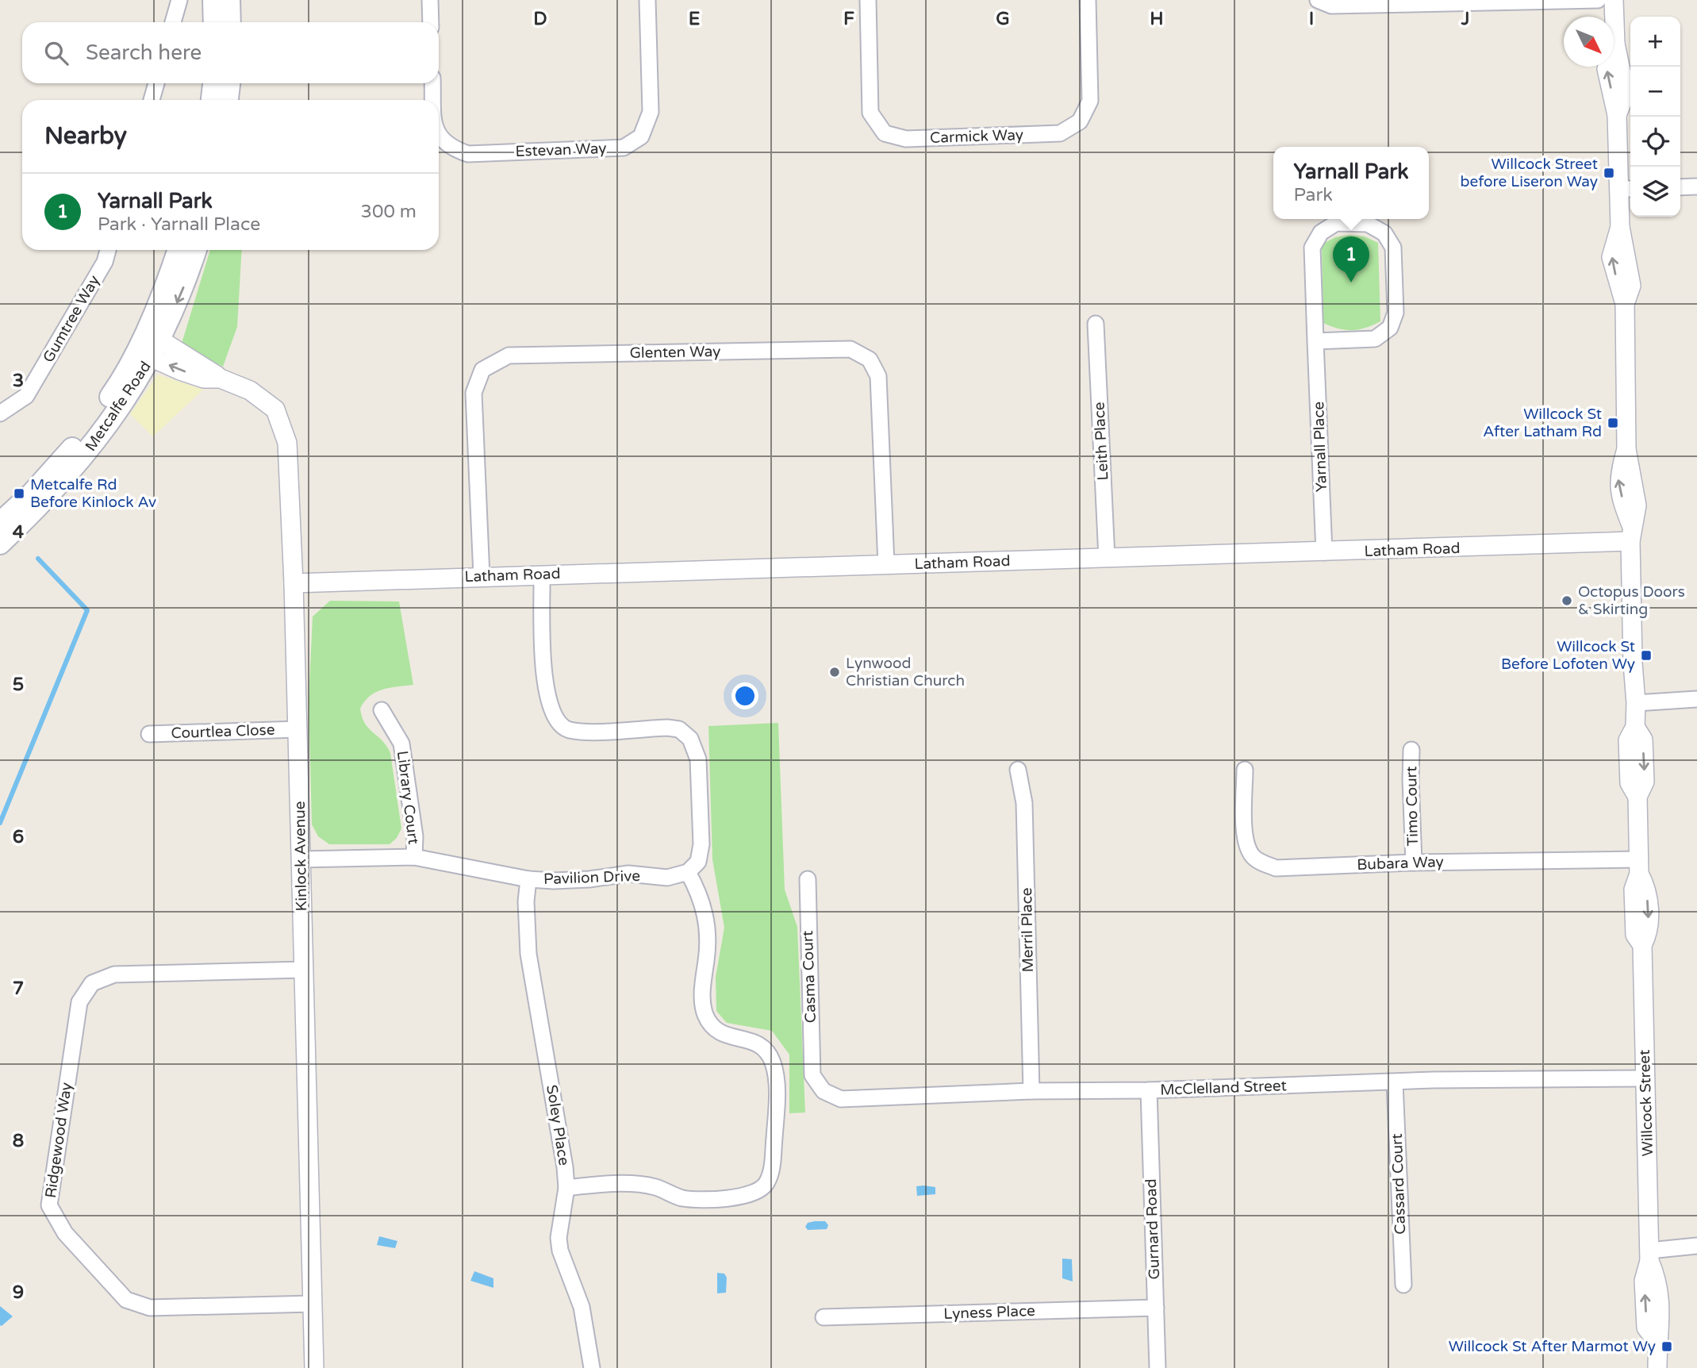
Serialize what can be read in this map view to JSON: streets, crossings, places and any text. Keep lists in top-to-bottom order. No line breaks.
{"streets":{"main road":["Metcalfe Road"],"street":["Carmick Way","Estevan Way","Gumtree Way","Glenten Way","Leith Place","Yarnall Place","Latham Road","Courtlea Close","Library Court","Timo Court","Kinlock Avenue","Bubara Way","Pavilion Drive","Merril Place","Casma Court","McClelland Street","Willcock Street","Soley Place","Ridgewood Way","Cassard Court","Gurnard Road","Lyness Place"]},"crossings":[["Glenten Way","Latham Road"],["Metcalfe Road","Kinlock Avenue"],["Leith Place","Latham Road"],["Yarnall Place","Latham Road"],["Latham Road","Kinlock Avenue"],["Latham Road","Willcock Street"],["Courtlea Close","Kinlock Avenue"],["Library Court","Pavilion Drive"],["Timo Court","Bubara Way"],["Kinlock Avenue","Pavilion Drive"],["Kinlock Avenue","Ridgewood Way"],["Bubara Way","Willcock Street"],["Pavilion Drive","Soley Place"],["Merril Place","McClelland Street"],["Casma Court","McClelland Street"],["McClelland Street","Willcock Street"],["McClelland Street","Cassard Court"],["McClelland Street","Gurnard Road"],["Gurnard Road","Lyness Place"]],"places":{"transit":["Willcock Street before Liseron Way","Willcock St After Latham Rd","Metcalfe Rd Before Kinlock Av","Willcock St Before Lofoten Wy","Willcock St After Marmot Wy"],"other":["Octopus Doors & Skirting","Lynwood Christian Church"]},"north":"bottom right","page":{"map_buttons":["+","−"],"search":"Search here","heading":"Nearby","popup":["Yarnall Park","Park"],"list":[{"mark":"1","name":"Yarnall Park","note":"Park · Yarnall Place","value":"300 m"}],"pins":"1"},"grid":{"columns":["D","E","F","G","H","I","J"],"rows":["3","4","5","6","7","8","9"]}}
